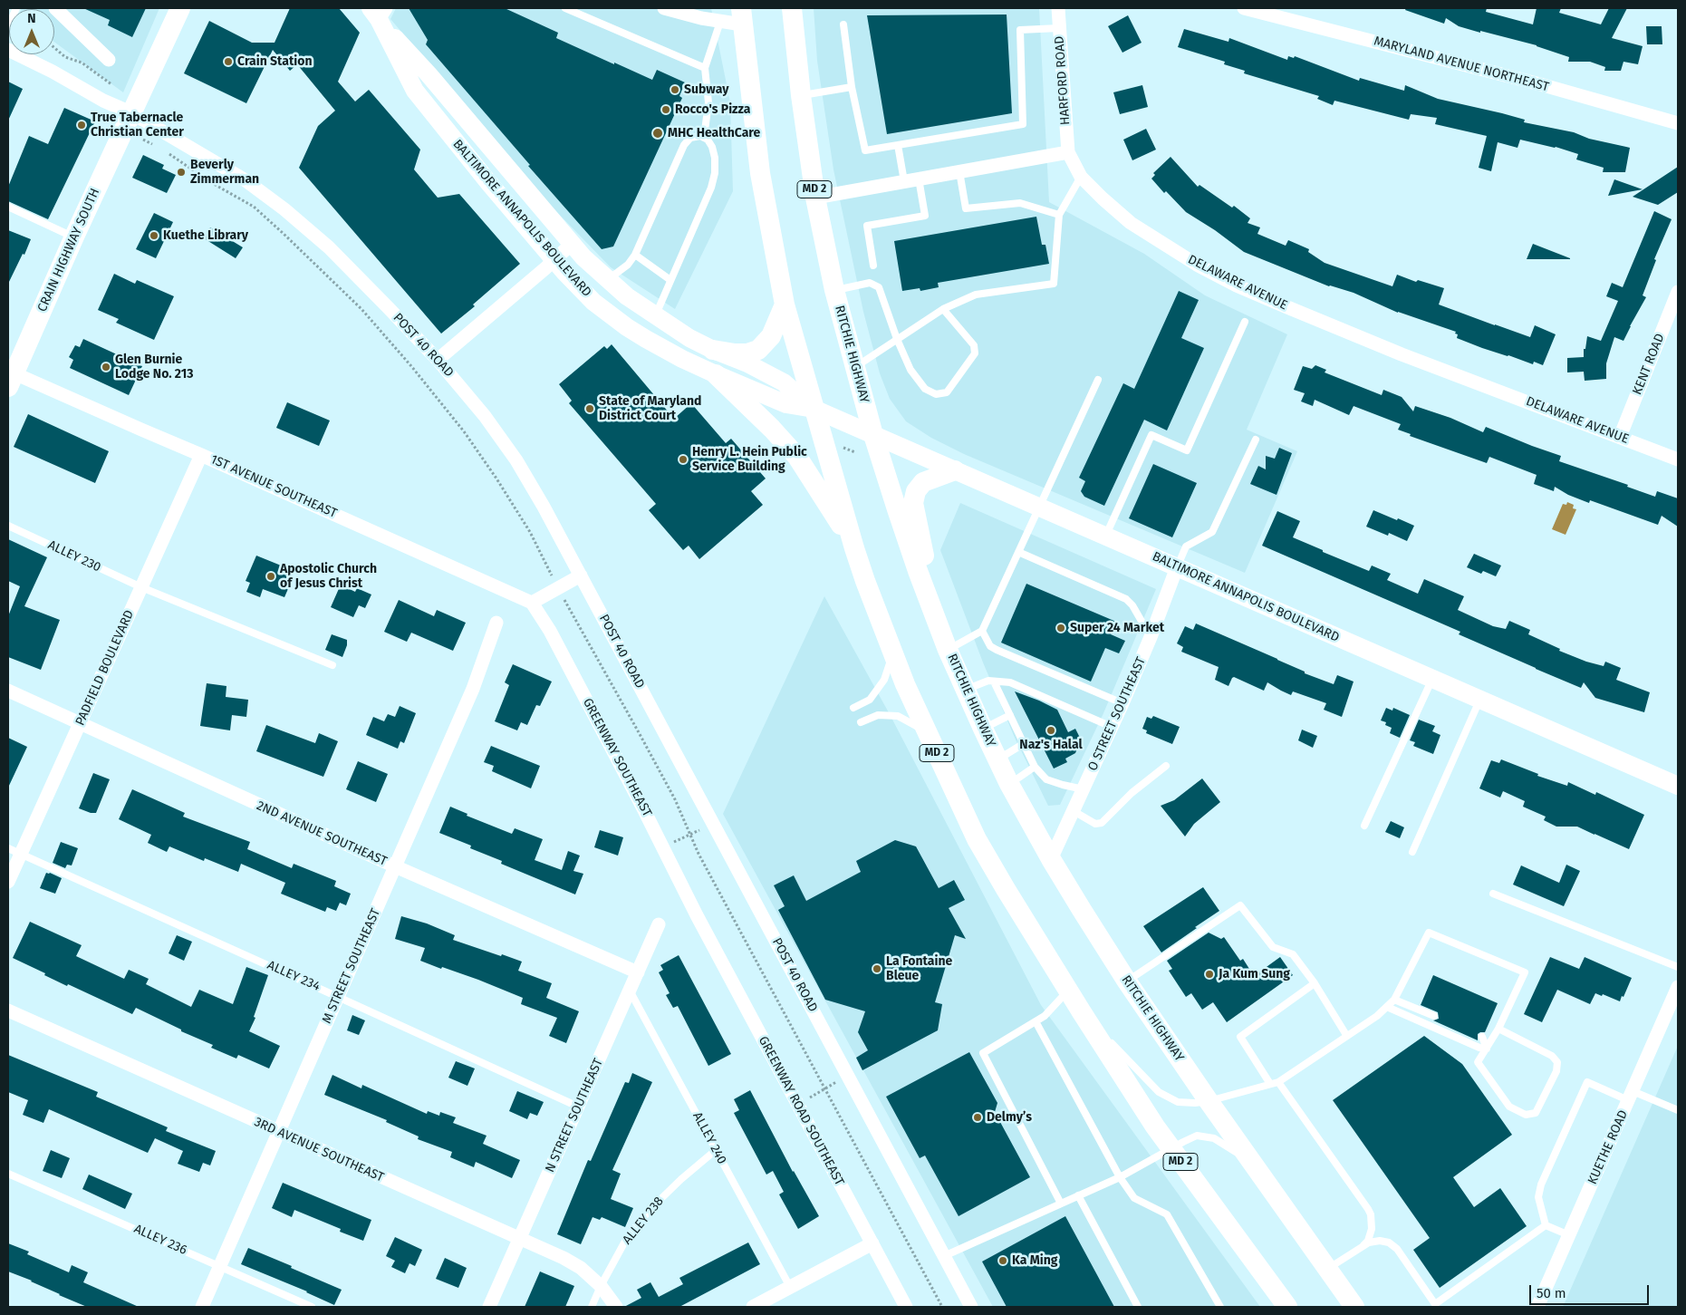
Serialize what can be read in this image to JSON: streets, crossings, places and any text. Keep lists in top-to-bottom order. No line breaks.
{"streets":{"main road":["MD 2","BALTIMORE ANNAPOLIS BOULEVARD","CRAIN HIGHWAY SOUTH","RITCHIE HIGHWAY"],"street":["MARYLAND AVENUE NORTHEAST","HARFORD ROAD","DELAWARE AVENUE","POST 40 ROAD","KENT ROAD","1ST AVENUE SOUTHEAST","PADFIELD BOULEVARD","O STREET SOUTHEAST","GREENWAY SOUTHEAST","2ND AVENUE SOUTHEAST","M STREET SOUTHEAST","GREENWAY ROAD SOUTHEAST","N STREET SOUTHEAST","KUETHE ROAD","3RD AVENUE SOUTHEAST"],"lane":["ALLEY 230","ALLEY 234","ALLEY 240","ALLEY 238","ALLEY 236"]},"crossings":[["HARFORD ROAD","DELAWARE AVENUE"],["MD 2","BALTIMORE ANNAPOLIS BOULEVARD"],["BALTIMORE ANNAPOLIS BOULEVARD","RITCHIE HIGHWAY"],["BALTIMORE ANNAPOLIS BOULEVARD","O STREET SOUTHEAST"],["CRAIN HIGHWAY SOUTH","POST 40 ROAD"],["CRAIN HIGHWAY SOUTH","1ST AVENUE SOUTHEAST"],["DELAWARE AVENUE","KENT ROAD"],["RITCHIE HIGHWAY","O STREET SOUTHEAST"],["1ST AVENUE SOUTHEAST","PADFIELD BOULEVARD"],["1ST AVENUE SOUTHEAST","GREENWAY SOUTHEAST"],["ALLEY 230","PADFIELD BOULEVARD"],["PADFIELD BOULEVARD","2ND AVENUE SOUTHEAST"],["PADFIELD BOULEVARD","ALLEY 234"],["GREENWAY SOUTHEAST","GREENWAY ROAD SOUTHEAST"],["2ND AVENUE SOUTHEAST","M STREET SOUTHEAST"],["2ND AVENUE SOUTHEAST","N STREET SOUTHEAST"],["M STREET SOUTHEAST","ALLEY 234"],["M STREET SOUTHEAST","3RD AVENUE SOUTHEAST"],["M STREET SOUTHEAST","ALLEY 236"],["ALLEY 234","N STREET SOUTHEAST"],["N STREET SOUTHEAST","ALLEY 240"],["N STREET SOUTHEAST","3RD AVENUE SOUTHEAST"],["ALLEY 240","ALLEY 238"],["3RD AVENUE SOUTHEAST","ALLEY 238"]],"places":["Crain Station","Subway","Rocco's Pizza","True Tabernacle Christian Center","MHC HealthCare","Beverly Zimmerman","Kuethe Library","Glen Burnie Lodge No. 213","State of Maryland District Court","Henry L. Hein Public Service Building","Apostolic Church of Jesus Christ","Super 24 Market","Naz's Halal","La Fontaine Bleue","Ja Kum Sung","Delmy’s","Ka Ming"],"scale_bar":"50 m","north":"top"}
